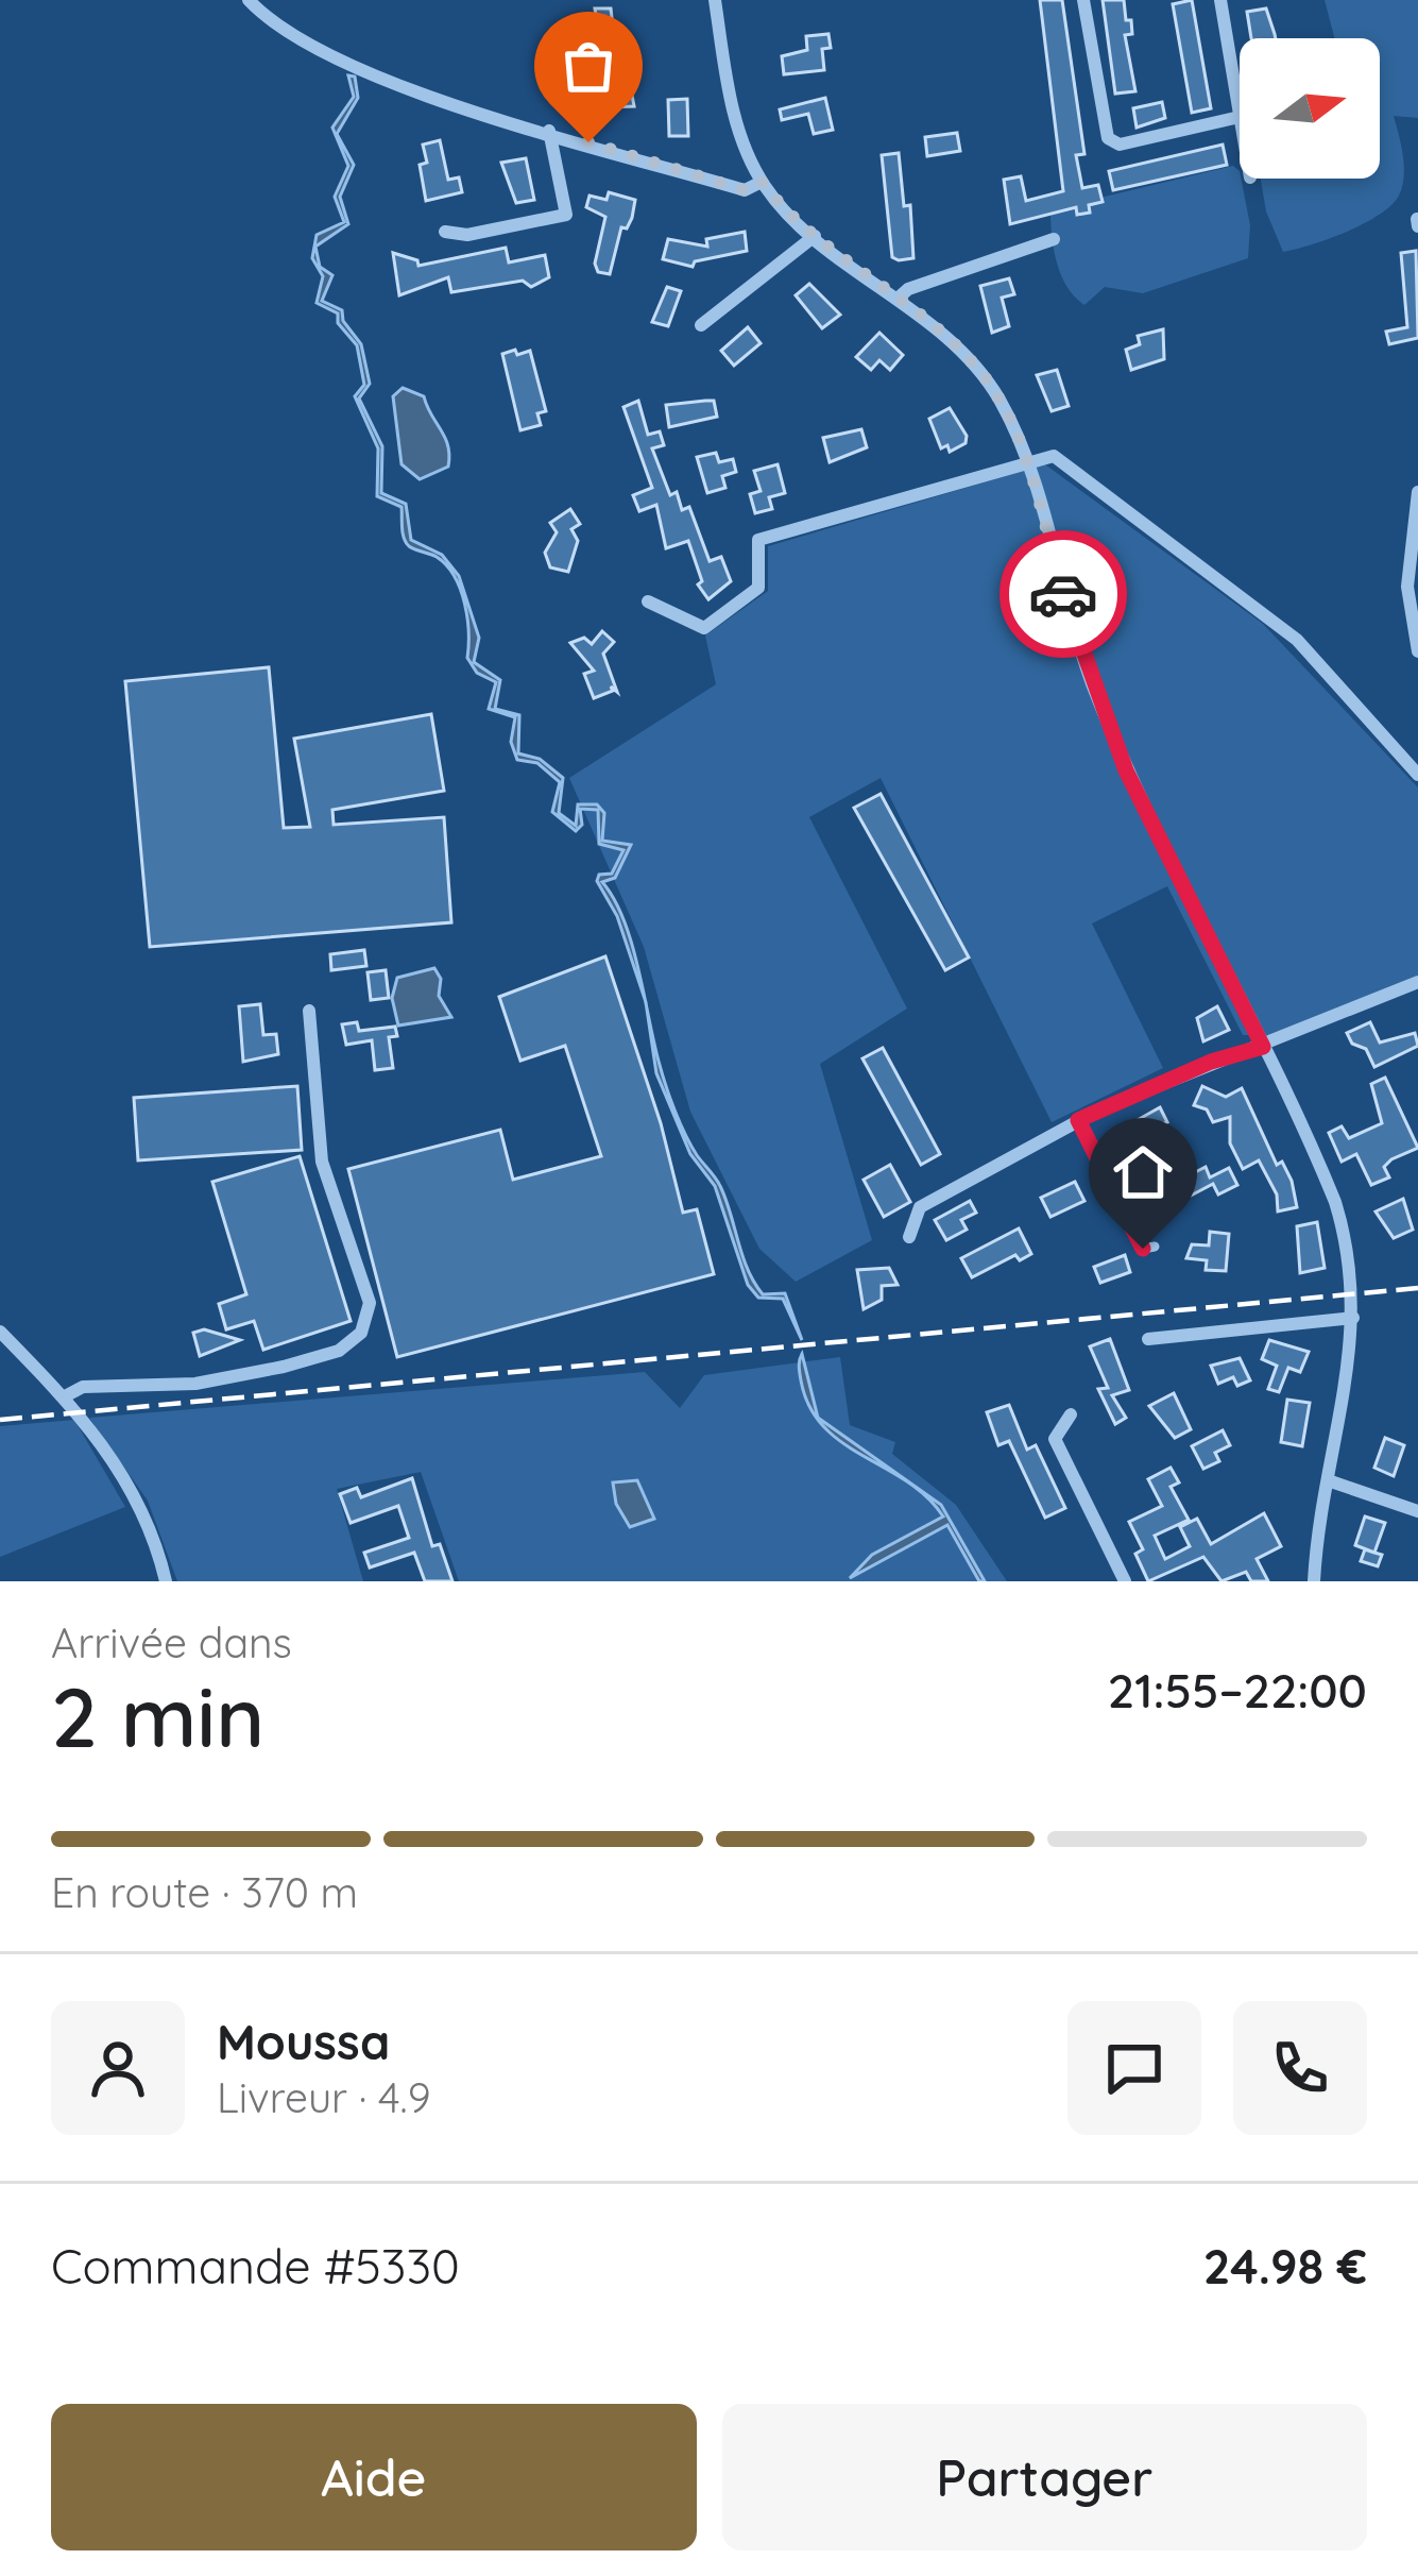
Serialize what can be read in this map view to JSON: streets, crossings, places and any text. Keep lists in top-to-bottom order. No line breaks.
{"north":"right","page":{"heading":["2 min","Arrivée dans","21:55–22:00"],"panel":["Moussa","Livreur · 4.9","Commande #5330","24.98 €"],"bar":"En route · 370 m","buttons":["Aide","Partager"]}}
